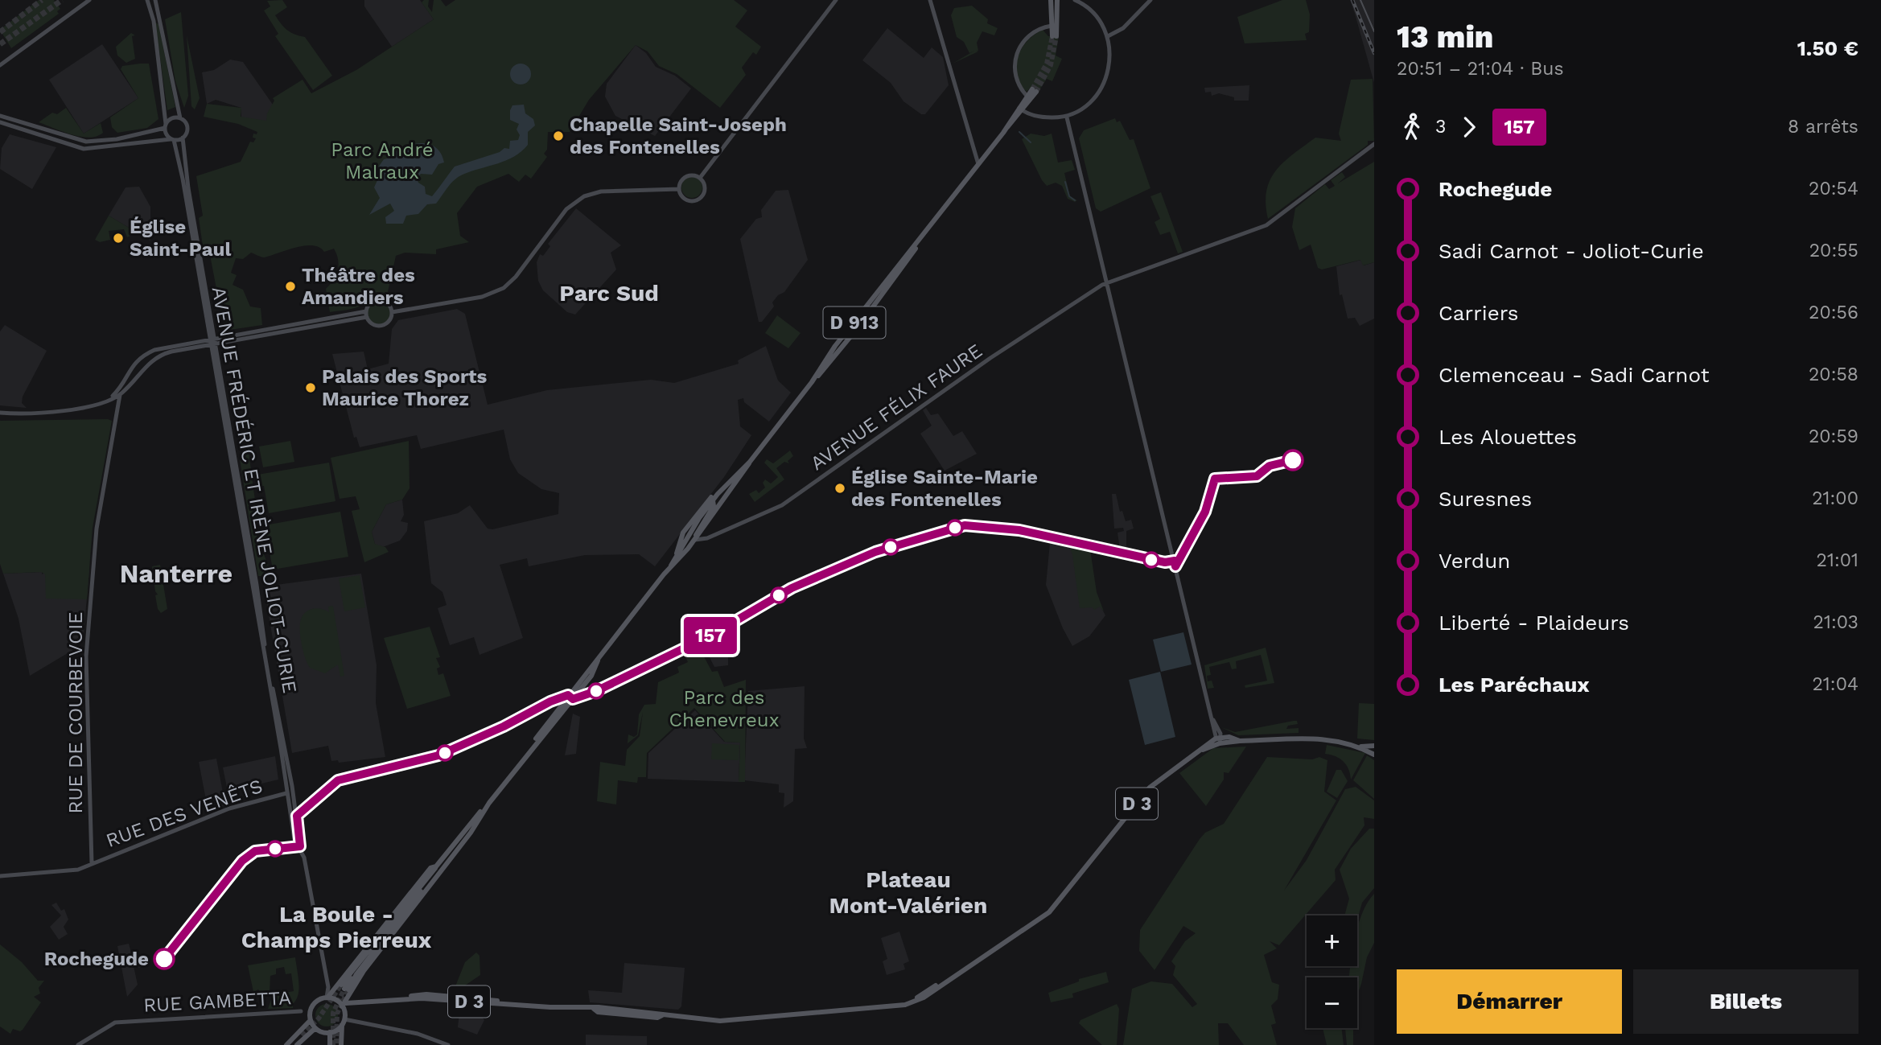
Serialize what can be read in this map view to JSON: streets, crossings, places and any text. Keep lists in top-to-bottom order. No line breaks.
{"streets":{"main road":["D 913","D 3"],"street":["AVENUE FÉLIX FAURE","AVENUE FRÉDÉRIC ET IRÈNE JOLIOT-CURIE","RUE DE COURBEVOIE","RUE DES VENÊTS","RUE GAMBETTA"]},"crossings":[["D 913","AVENUE FÉLIX FAURE"],["D 913","AVENUE FRÉDÉRIC ET IRÈNE JOLIOT-CURIE"],["D 913","D 3"],["AVENUE FRÉDÉRIC ET IRÈNE JOLIOT-CURIE","D 3"],["AVENUE FRÉDÉRIC ET IRÈNE JOLIOT-CURIE","RUE DES VENÊTS"],["RUE DE COURBEVOIE","RUE DES VENÊTS"]],"districts":["Parc Sud","Nanterre","Plateau Mont-Valérien","La Boule - Champs Pierreux"],"parks":["Parc André Malraux","Parc des Chenevreux"],"places":["Chapelle Saint-Joseph des Fontenelles","Église Saint-Paul","Théâtre des Amandiers","Palais des Sports Maurice Thorez","Église Sainte-Marie des Fontenelles","Rochegude"],"lines":["bus line 157"],"page":{"on_map":"157","heading":["13 min","20:51 – 21:04 · Bus","1.50 €"],"legs":["3","157","8 arrêts"],"list":[{"name":"Rochegude","value":"20:54"},{"name":"Sadi Carnot - Joliot-Curie","value":"20:55"},{"name":"Carriers","value":"20:56"},{"name":"Clemenceau - Sadi Carnot","value":"20:58"},{"name":"Les Alouettes","value":"20:59"},{"name":"Suresnes","value":"21:00"},{"name":"Verdun","value":"21:01"},{"name":"Liberté - Plaideurs","value":"21:03"},{"name":"Les Paréchaux","value":"21:04"}],"map_buttons":["+","−"],"buttons":["Démarrer","Billets"]}}
